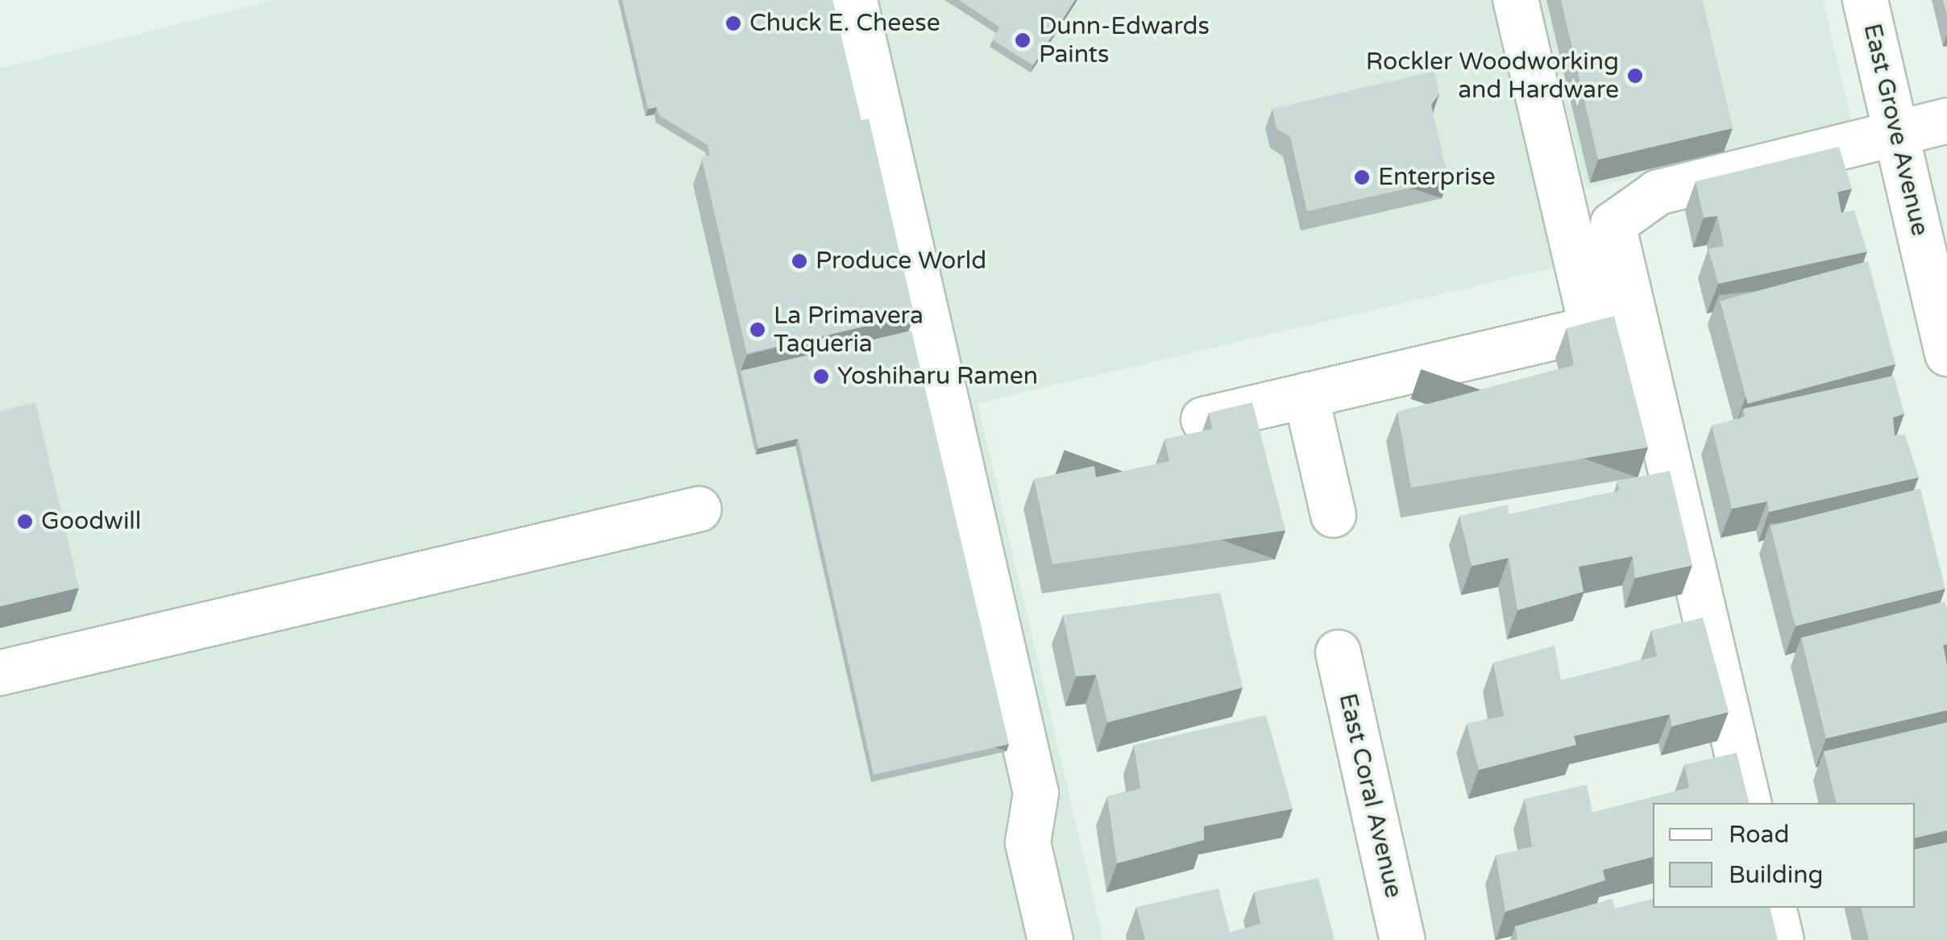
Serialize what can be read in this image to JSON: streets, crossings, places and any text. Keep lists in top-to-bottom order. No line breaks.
{"streets":{"street":["East Grove Avenue","East Coral Avenue"]},"places":["Chuck E. Cheese","Dunn-Edwards Paints","Rockler Woodworking and Hardware","Enterprise","Produce World","La Primavera Taqueria","Yoshiharu Ramen","Goodwill"],"legend":["Road","Building"]}
